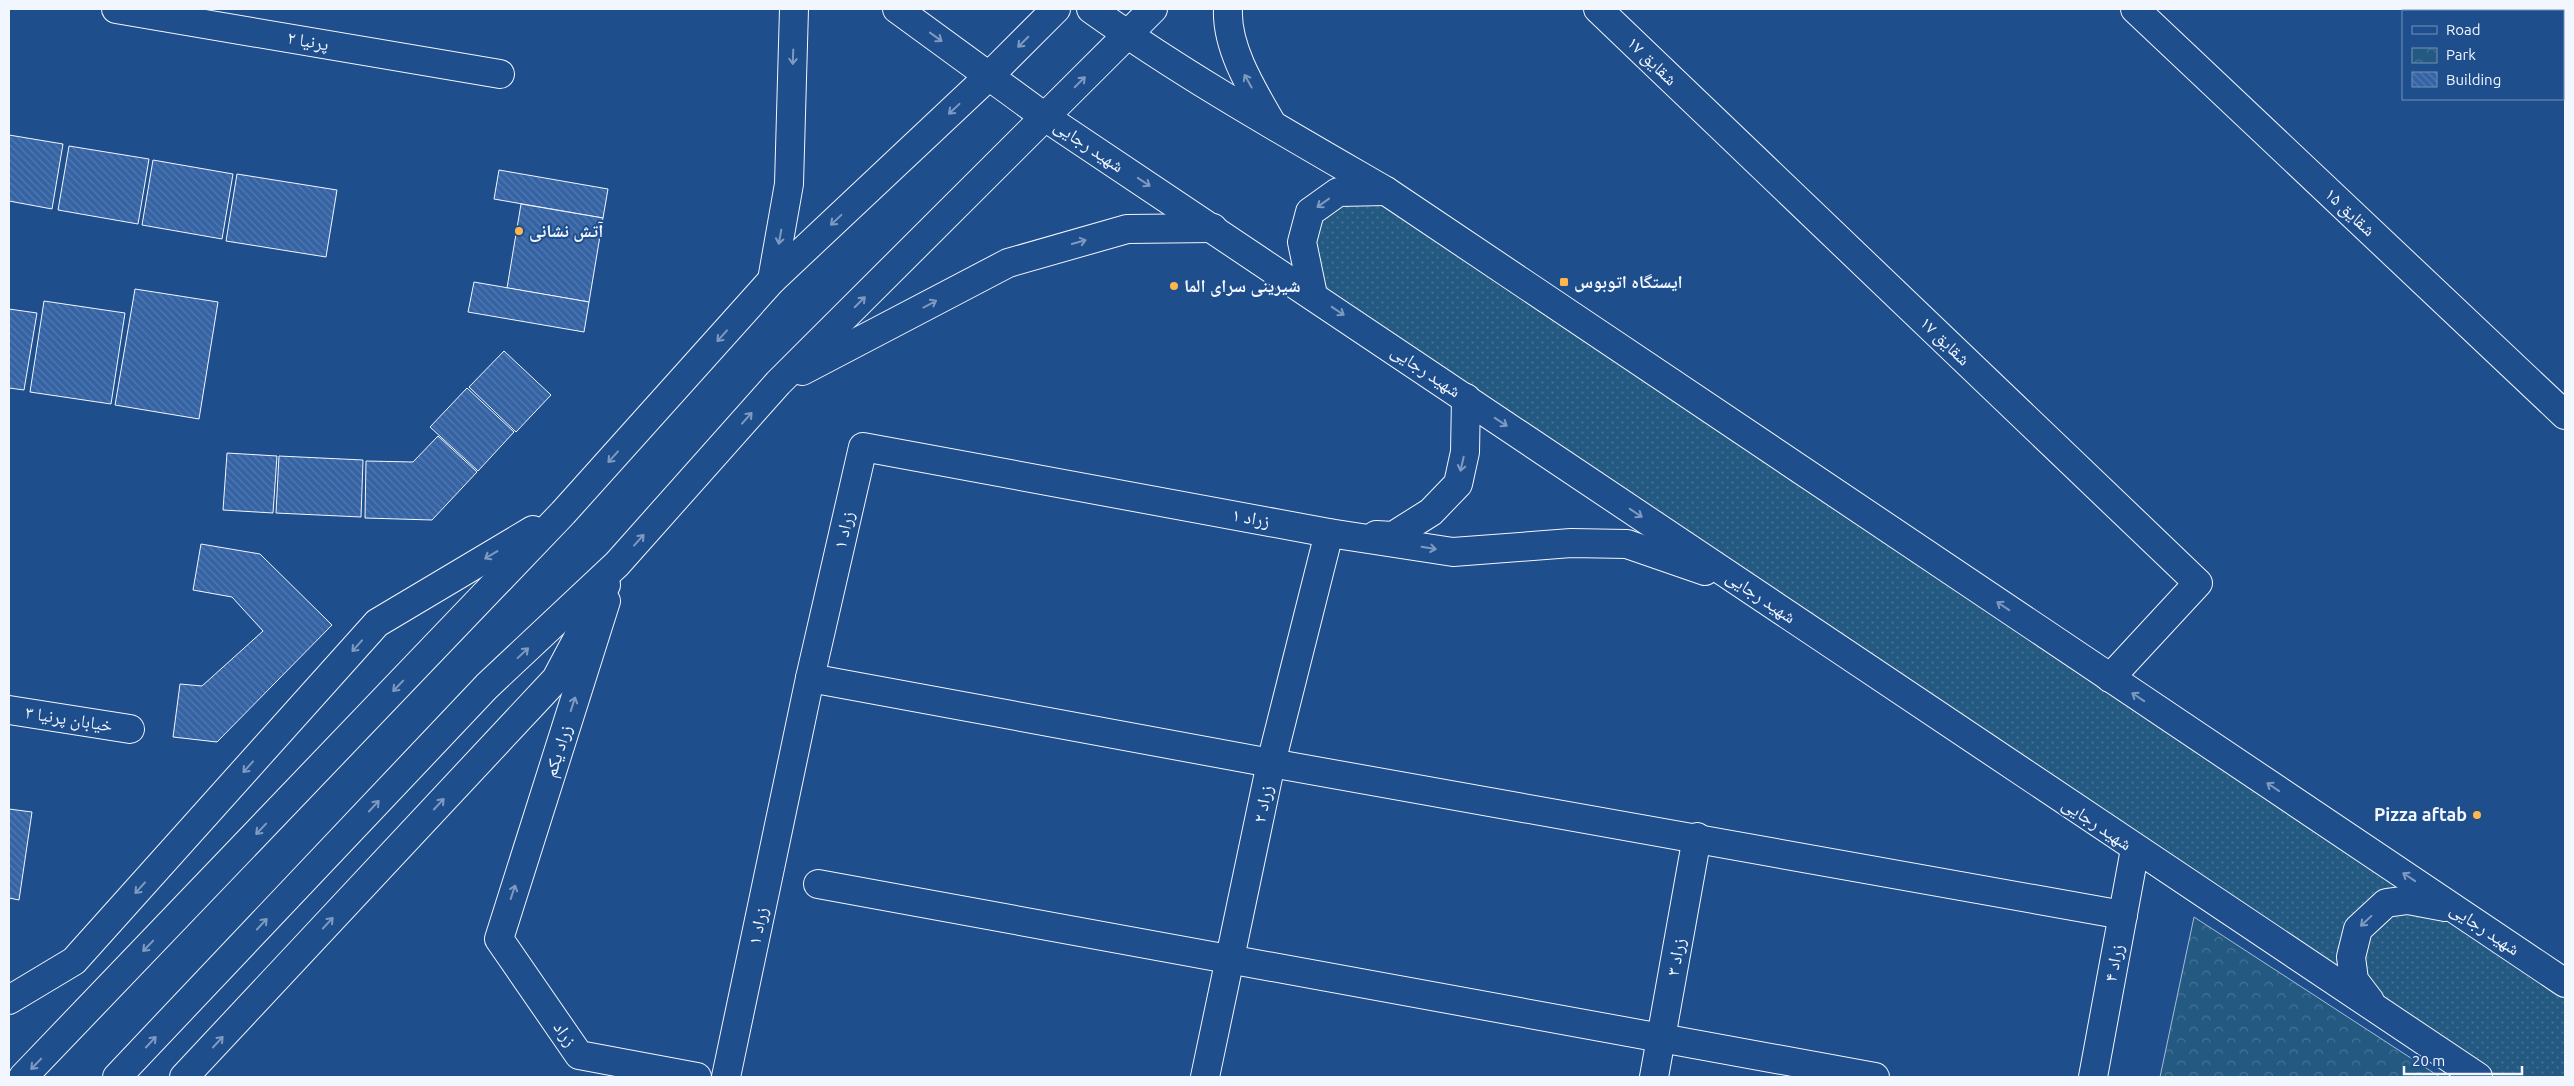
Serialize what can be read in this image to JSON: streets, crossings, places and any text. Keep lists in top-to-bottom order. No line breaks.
{"streets":{"street":["پرنیا ۲","شقایق ۱۷","شهید رجایی","شقایق ۱۵","زراد ۱","خیابان پرنیا ۳","زراد یکم","زراد ۲","زراد ۳","زراد ۴","زراد"]},"crossings":[["شقایق ۱۷","شهید رجایی"],["شهید رجایی","زراد ۴"],["زراد ۱","زراد ۲"],["زراد یکم","زراد"]],"places":{"other":["آتش نشانی","شیرینی سرای الما","Pizza aftab"],"transit":["ایستگاه اتوبوس"]},"legend":["Road","Park","Building"],"scale_bar":"20 m"}
